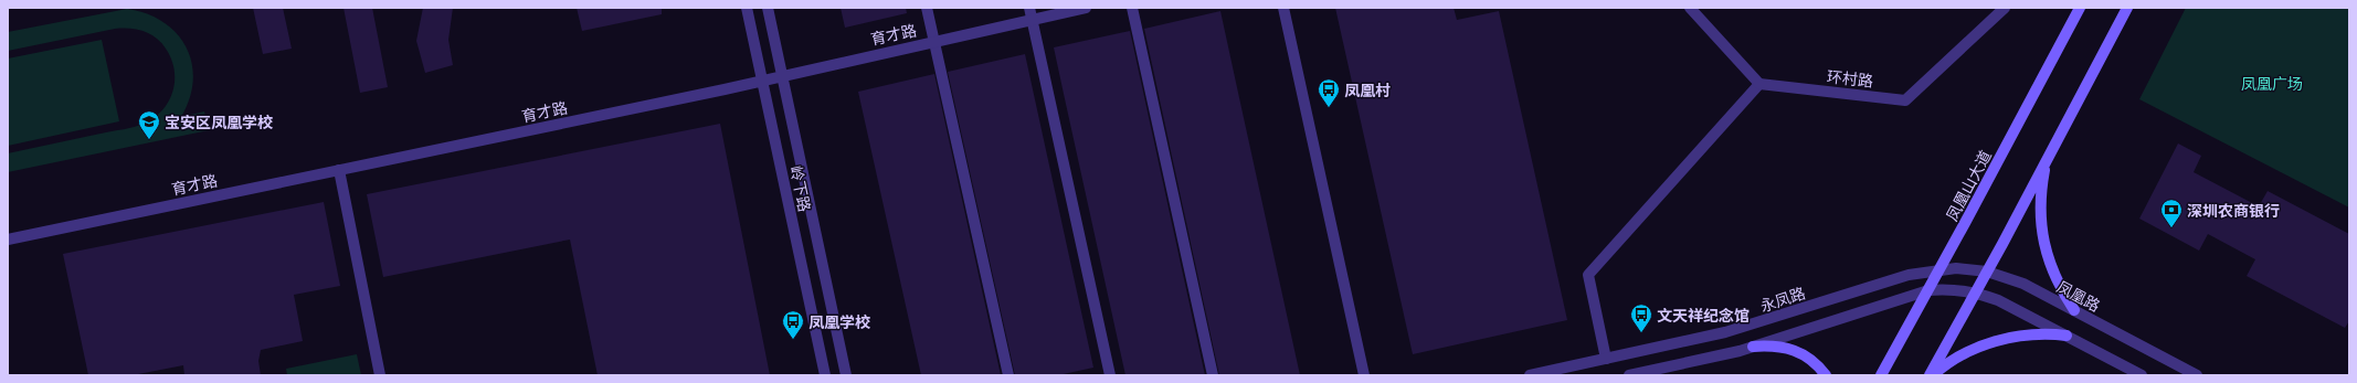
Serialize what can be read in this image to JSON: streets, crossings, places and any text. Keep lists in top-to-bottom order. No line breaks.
{"streets":{"main road":["凤凰山大道"],"street":["育才路","环村路","岭下路","凤凰路","永凤路"]},"crossings":[["育才路","岭下路"],["凤凰山大道","凤凰路"],["凤凰山大道","永凤路"],["凤凰路","永凤路"]],"parks":["凤凰广场"],"places":{"bus stop":["凤凰村","文天祥纪念馆","凤凰学校"],"school or university":["宝安区凤凰学校"],"bank":["深圳农商银行"]}}
